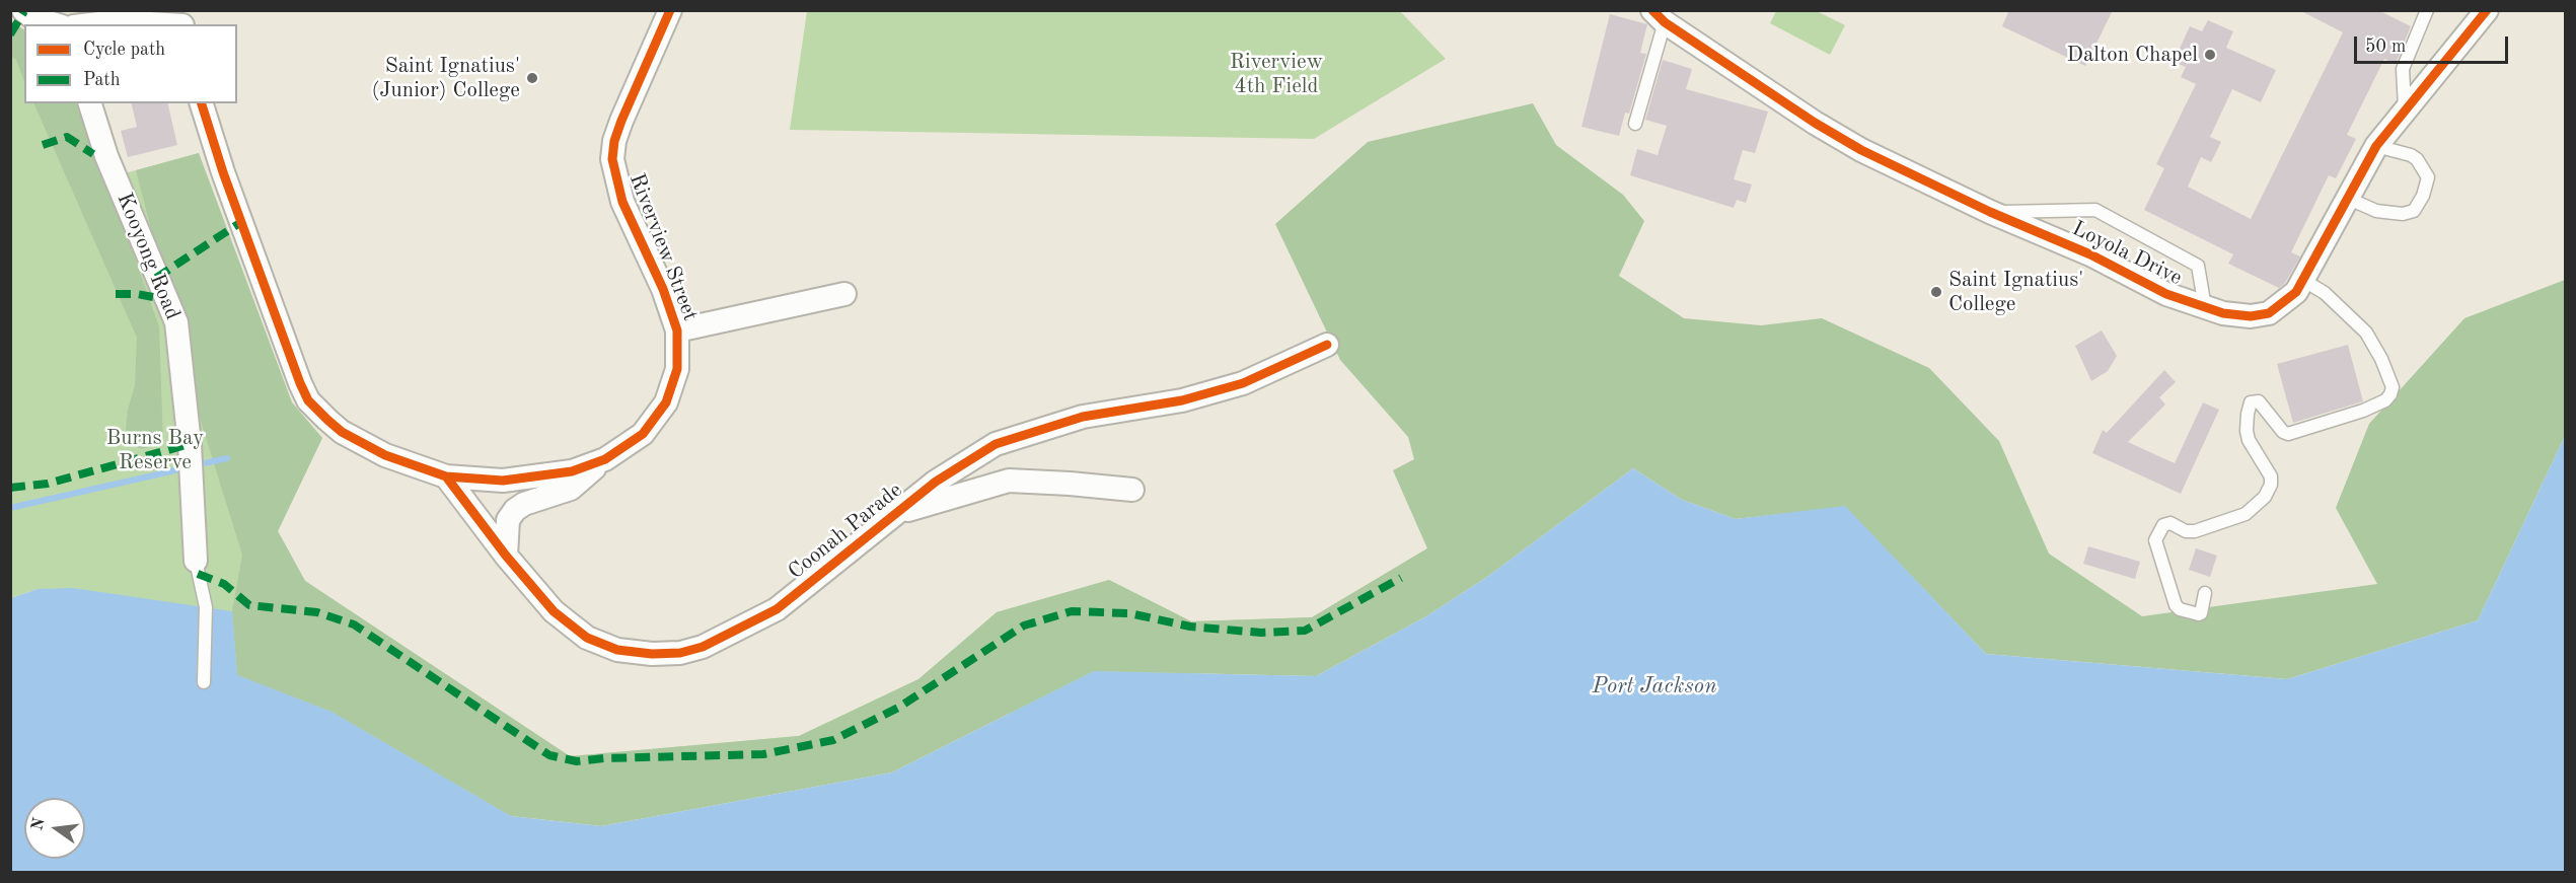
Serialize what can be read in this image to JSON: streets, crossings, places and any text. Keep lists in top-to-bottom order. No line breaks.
{"streets":{"street":["Riverview Street","Loyola Drive","Kooyong Road","Coonah Parade"]},"crossings":[["Riverview Street","Coonah Parade"]],"water":["Port Jackson"],"parks":["Riverview 4th Field","Burns Bay Reserve"],"places":["Dalton Chapel","Saint Ignatius' (Junior) College","Saint Ignatius' College"],"legend":["Cycle path","Path"],"scale_bar":"50 m","north":"left"}
